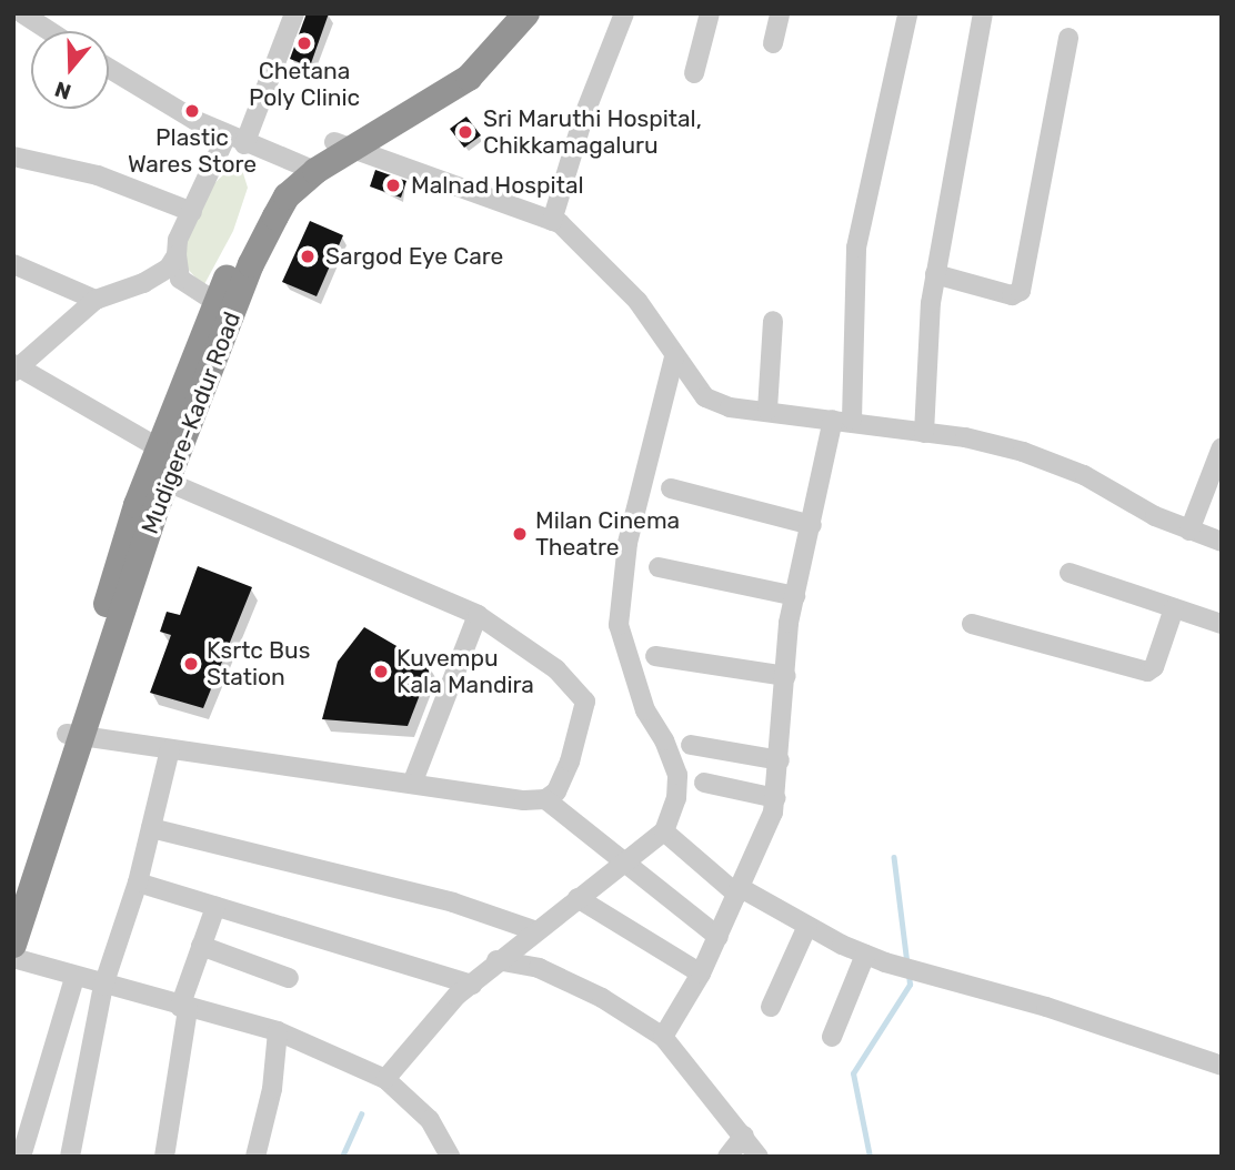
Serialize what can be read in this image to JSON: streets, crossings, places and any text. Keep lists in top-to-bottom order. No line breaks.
{"streets":{"highway":["Mudigere-Kadur Road"]},"places":["Chetana Poly Clinic","Plastic Wares Store","Sri Maruthi Hospital, Chikkamagaluru","Malnad Hospital","Sargod Eye Care","Milan Cinema Theatre","Ksrtc Bus Station","Kuvempu Kala Mandira"],"north":"bottom"}
